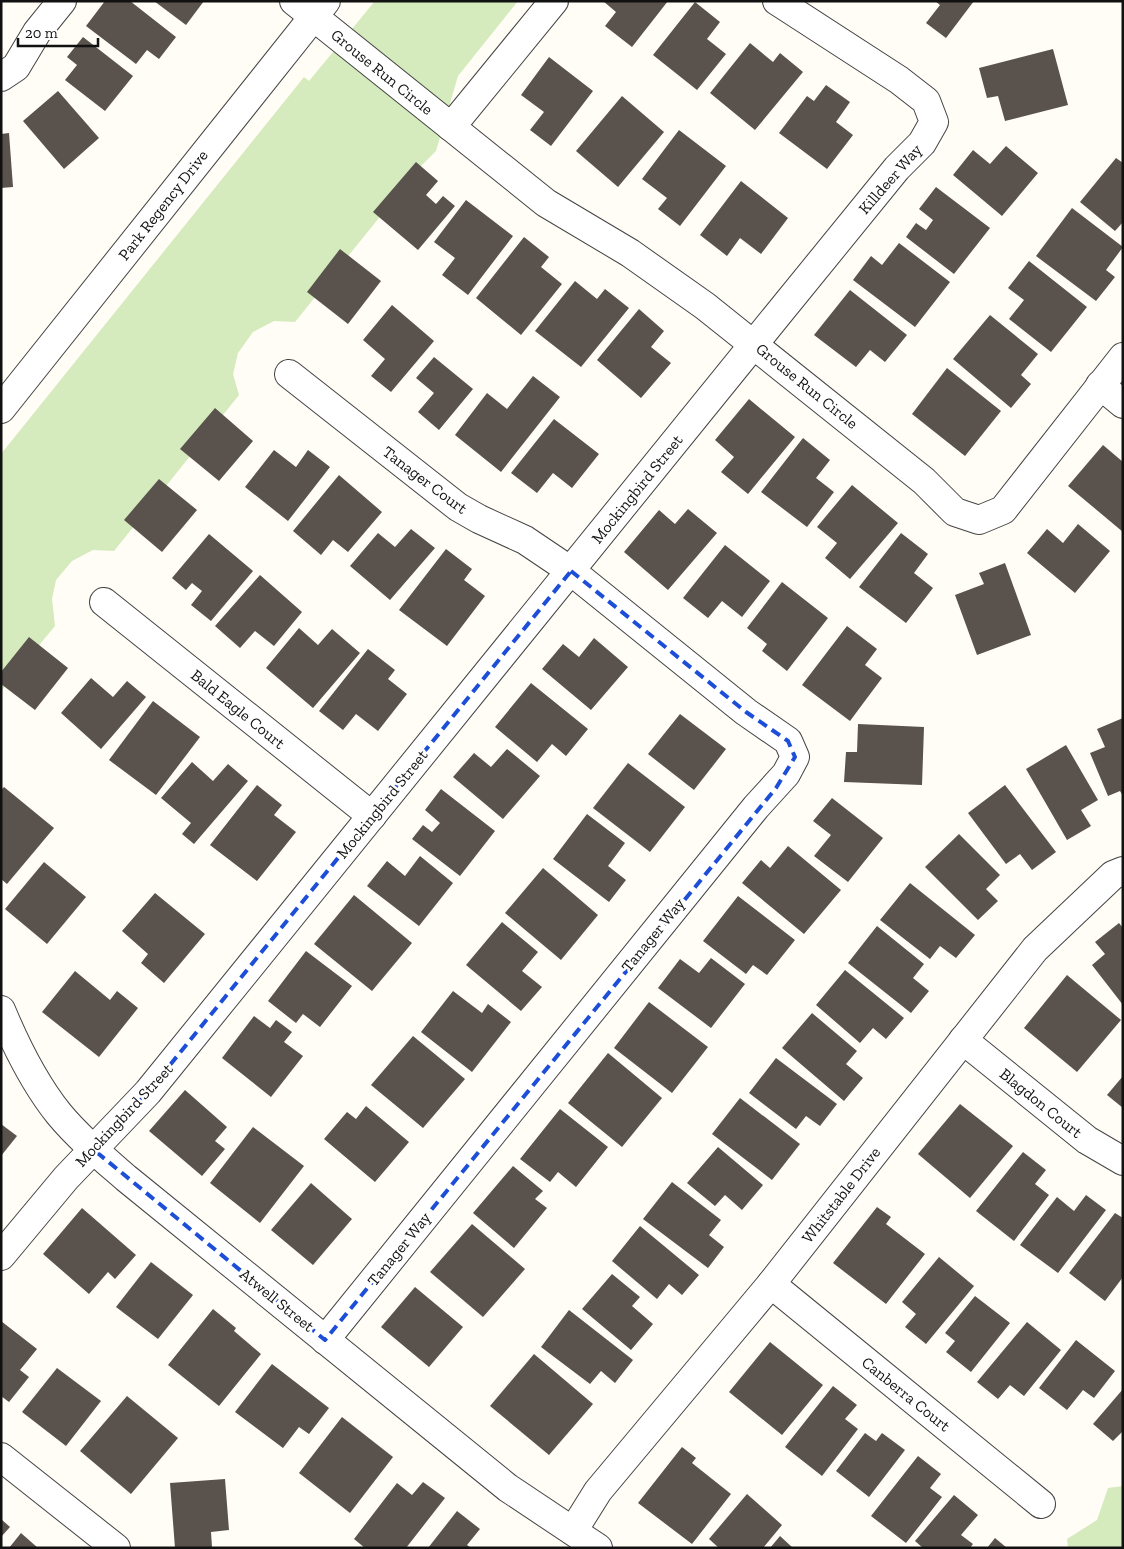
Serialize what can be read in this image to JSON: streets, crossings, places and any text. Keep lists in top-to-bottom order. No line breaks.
{"streets":{"street":["Grouse Run Circle","Killdeer Way","Park Regency Drive","Tanager Court","Mockingbird Street","Bald Eagle Court","Tanager Way","Blagdon Court","Whitstable Drive","Atwell Street","Canberra Court"]},"crossings":[["Grouse Run Circle","Killdeer Way"],["Grouse Run Circle","Park Regency Drive"],["Grouse Run Circle","Mockingbird Street"],["Killdeer Way","Mockingbird Street"],["Tanager Court","Mockingbird Street"],["Tanager Court","Tanager Way"],["Mockingbird Street","Bald Eagle Court"],["Mockingbird Street","Tanager Way"],["Mockingbird Street","Atwell Street"],["Tanager Way","Atwell Street"],["Blagdon Court","Whitstable Drive"],["Whitstable Drive","Atwell Street"],["Whitstable Drive","Canberra Court"]],"scale_bar":"20 m"}
